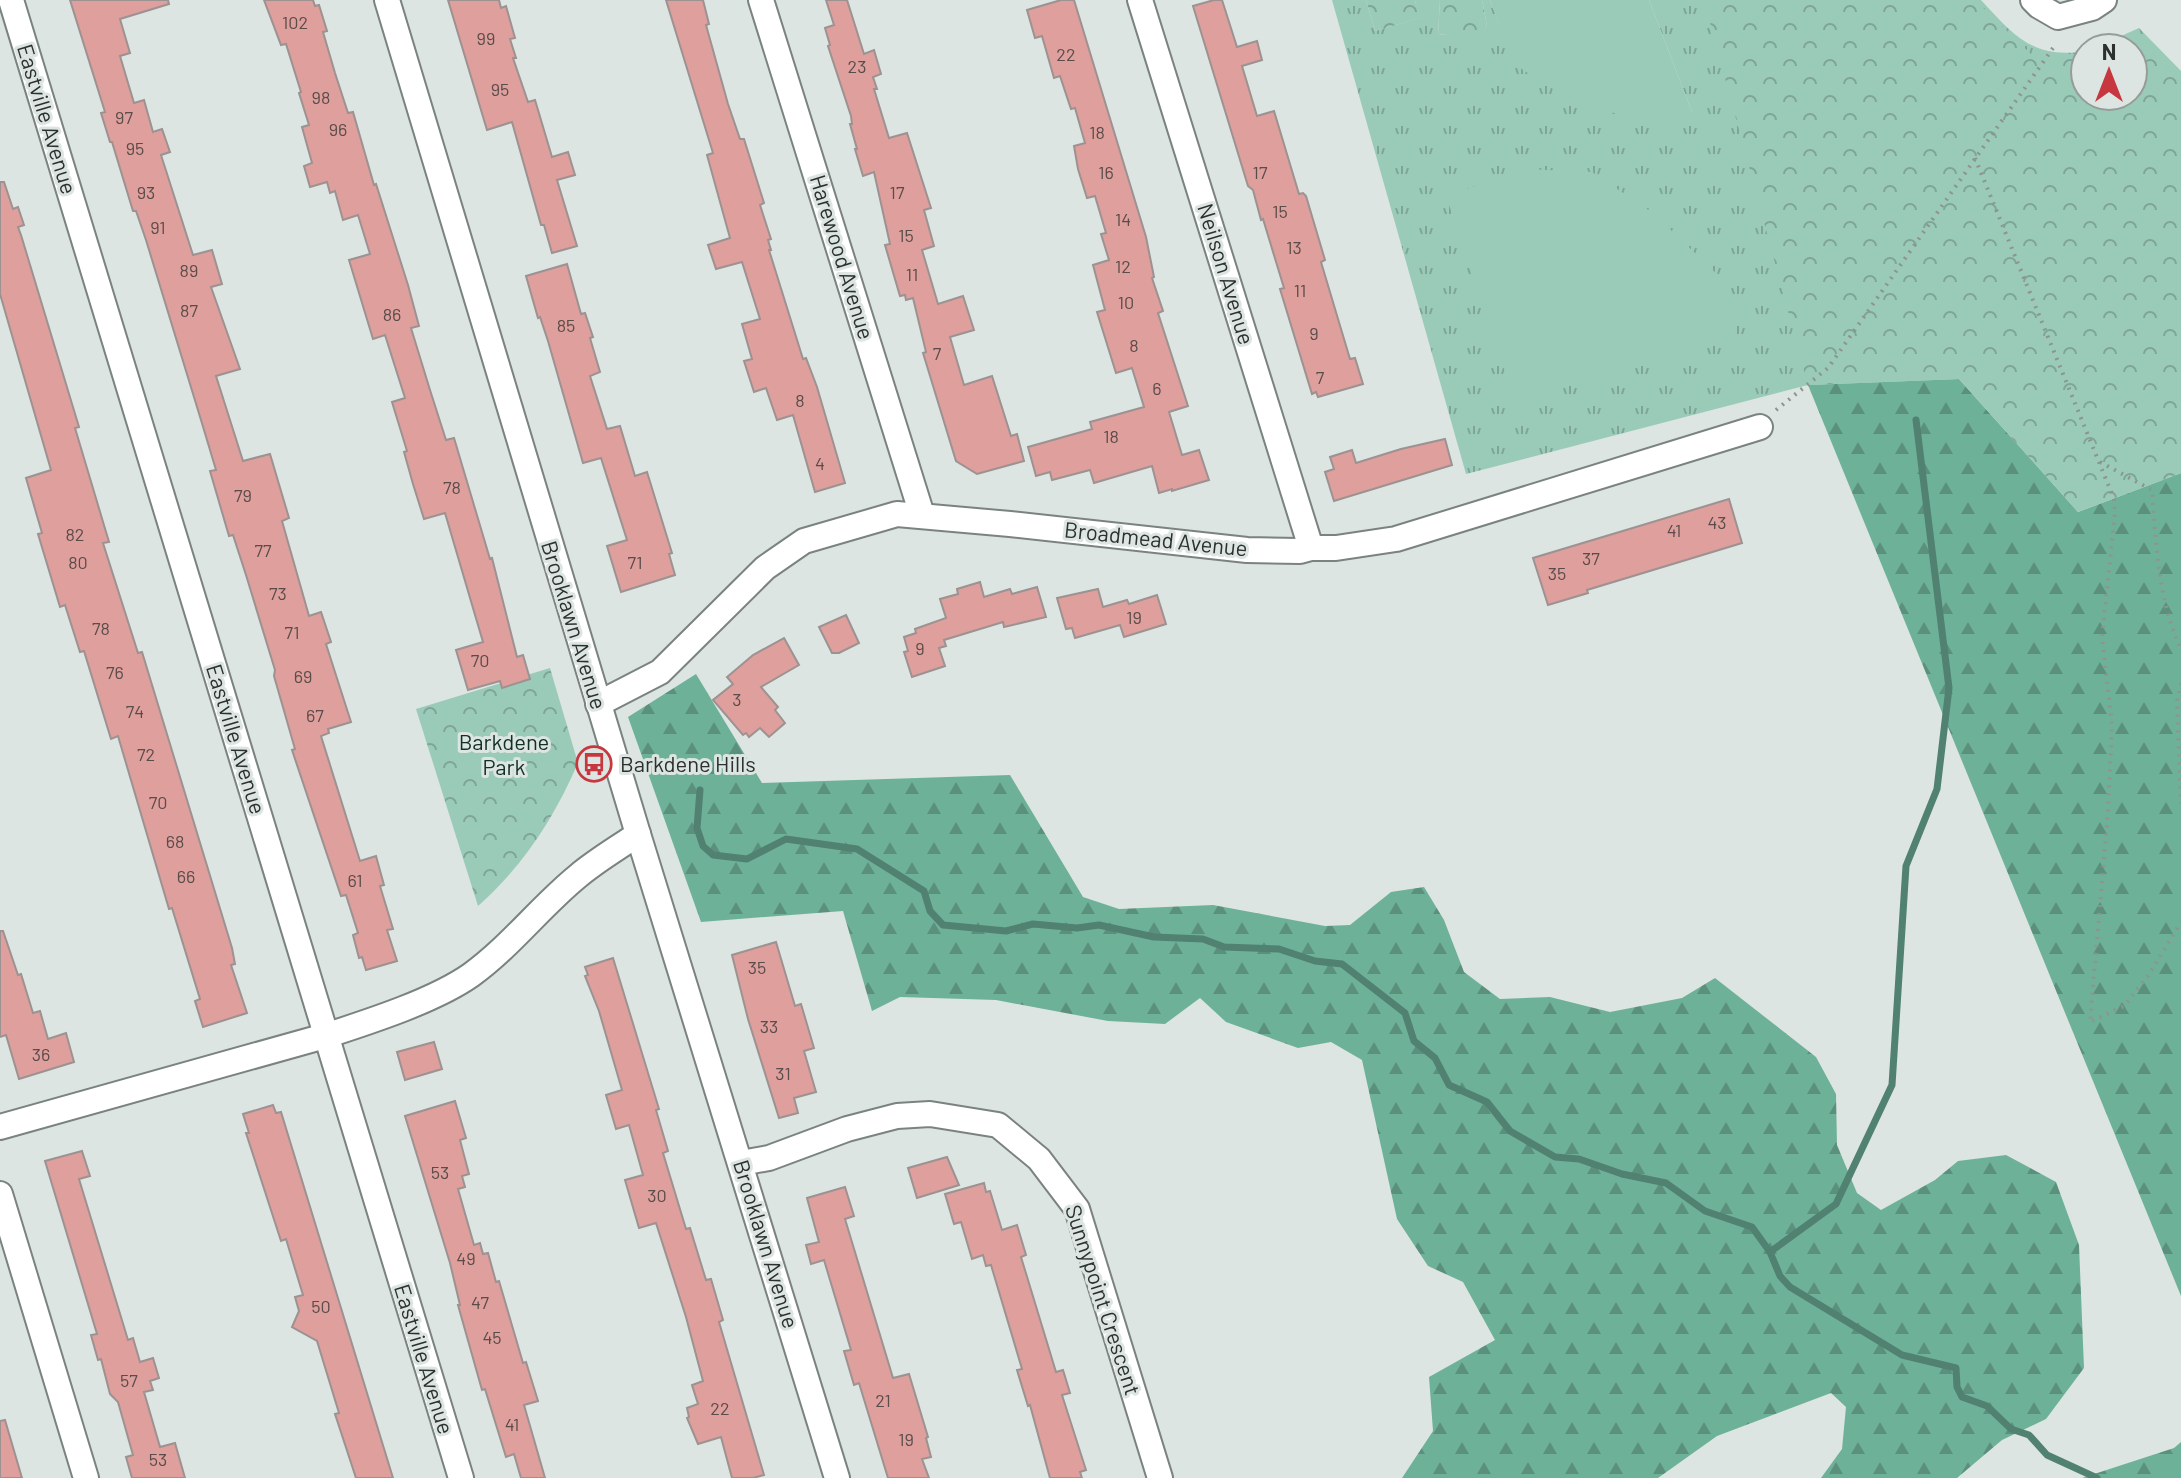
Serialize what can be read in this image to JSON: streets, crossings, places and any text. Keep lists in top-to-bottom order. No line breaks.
{"streets":{"street":["Eastville Avenue","Harewood Avenue","Neilson Avenue","Broadmead Avenue","Brooklawn Avenue","Sunnypoint Crescent"]},"crossings":[["Harewood Avenue","Broadmead Avenue"],["Neilson Avenue","Broadmead Avenue"],["Broadmead Avenue","Brooklawn Avenue"],["Brooklawn Avenue","Sunnypoint Crescent"]],"parks":["Barkdene Park"],"places":{"bus stop":["Barkdene Hills"]},"house_numbers":["102","99","22","23","95","98","97","96","18","95","16","17","93","17","15","14","91","15","13","12","89","11","11","10","87","86","85","9","8","7","7","6","8","18","4","78","79","43","41","82","77","37","80","71","35","73","19","78","71","9","70","76","69","3","74","67","72","70","68","66","61","35","33","36","31","53","30","49","47","50","45","57","21","22","41","19","53"],"north":"top"}
